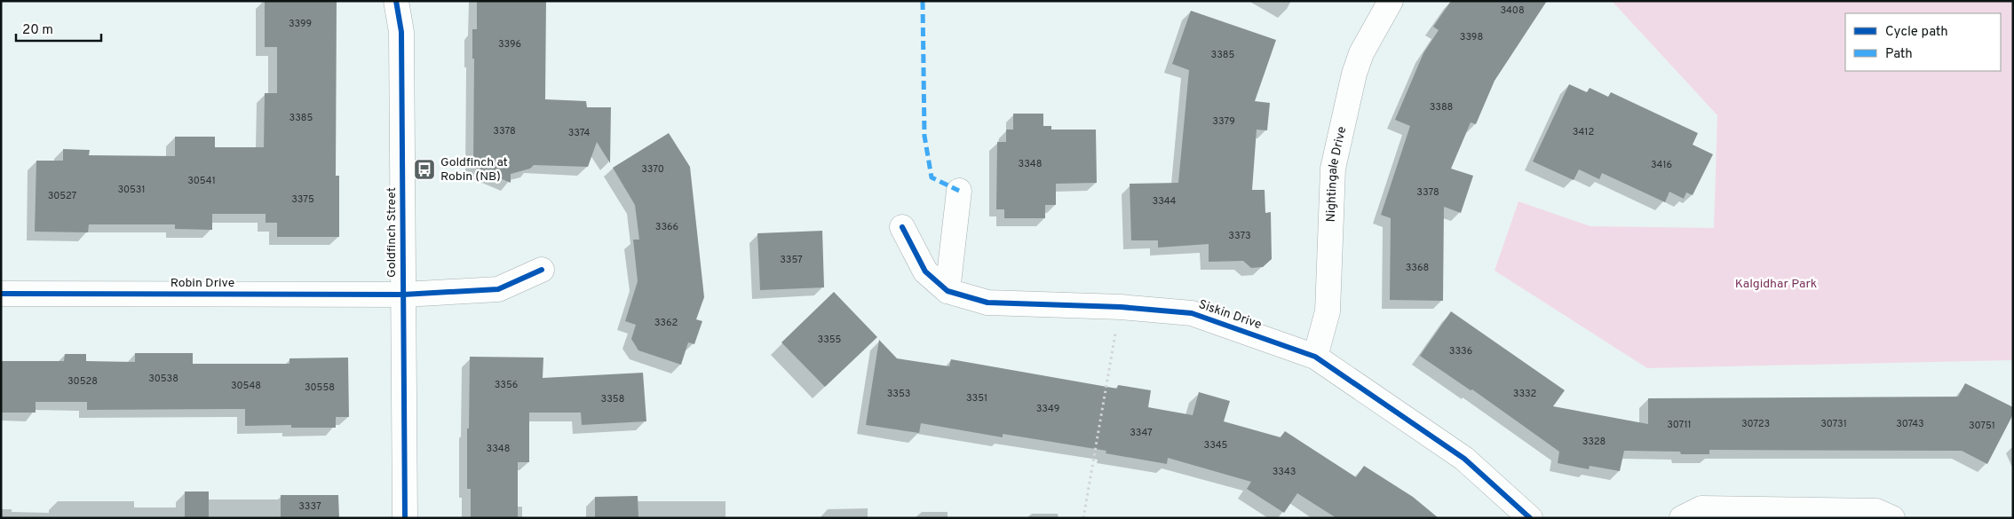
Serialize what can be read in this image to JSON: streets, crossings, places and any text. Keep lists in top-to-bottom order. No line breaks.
{"streets":{"street":["Nightingale Drive","Goldfinch Street","Robin Drive","Siskin Drive"]},"crossings":[["Nightingale Drive","Siskin Drive"],["Goldfinch Street","Robin Drive"]],"parks":["Kalgidhar Park"],"places":{"bus stop":["Goldfinch at Robin (NB)"]},"house_numbers":["3408","3399","3398","3396","3385","3388","3385","3379","3378","3412","3374","3348","3416","3370","30541","30531","3378","30527","3375","3344","3366","3373","3357","3368","3362","3355","3336","30538","30528","3356","30548","30558","3353","3332","3351","3358","3349","30723","30731","30743","30711","30751","3347","3328","3345","3348","3343","3337"],"legend":["Cycle path","Path"],"scale_bar":"20 m"}
